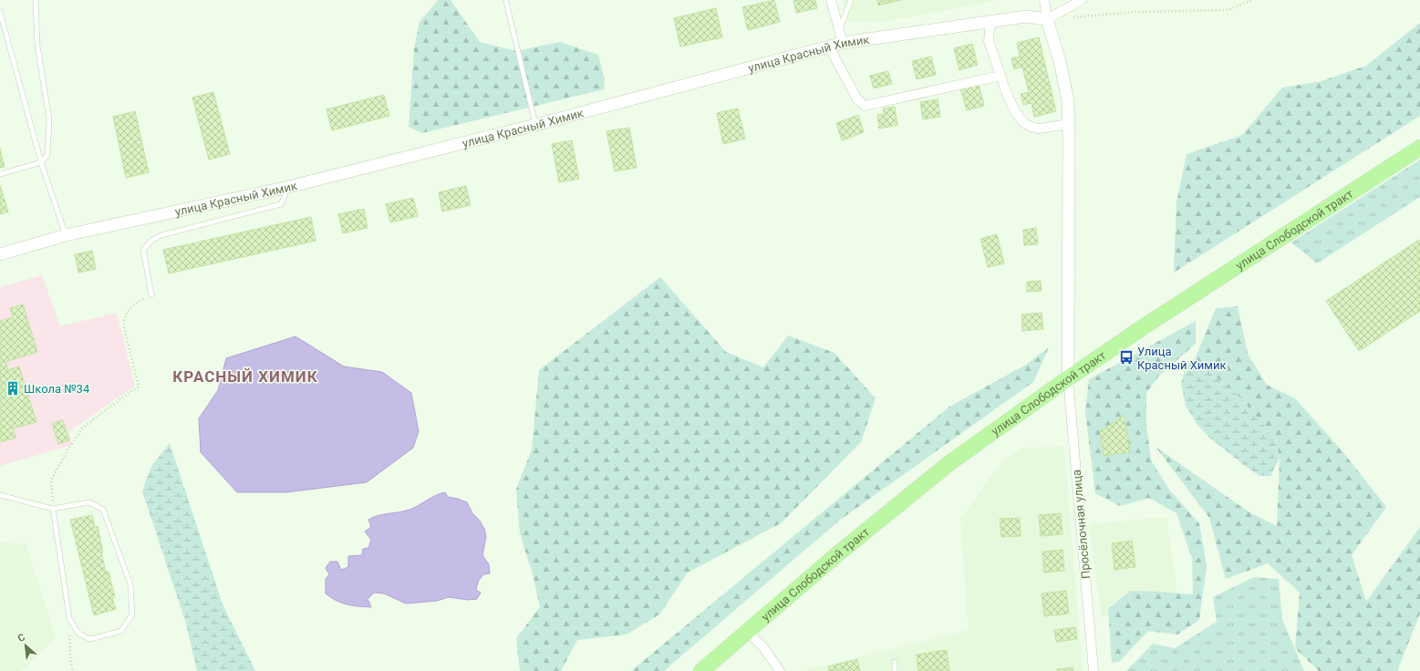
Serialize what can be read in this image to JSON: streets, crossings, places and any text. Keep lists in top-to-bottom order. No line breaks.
{"streets":{"main road":["улица Слободской тракт"],"street":["улица Красный Химик","Просёлочная улица"]},"crossings":[["улица Слободской тракт","Просёлочная улица"]],"districts":["КРАСНЫЙ ХИМИК"],"places":{"bus stop":["Улица Красный Химик"],"building":["Школа №34"]},"north":"top left"}
